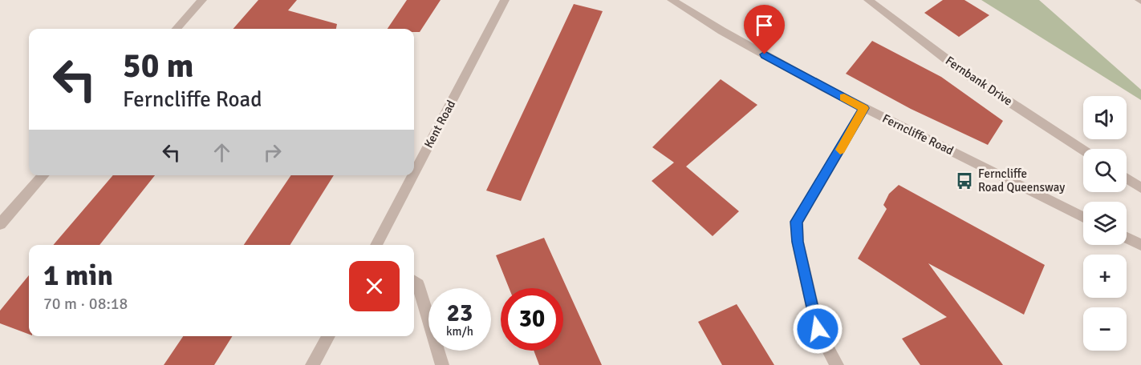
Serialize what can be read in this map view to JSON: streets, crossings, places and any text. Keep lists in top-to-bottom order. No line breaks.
{"streets":{"street":["Fernbank Drive","Kent Road","Ferncliffe Road"]},"places":{"bus stop":["Ferncliffe Road Queensway"]},"page":{"turn":["50 m","Ferncliffe Road"],"map_buttons":["+","−"],"heading":["1 min","70 m · 08:18"],"speed":"23 km/h","limit":"30"}}
